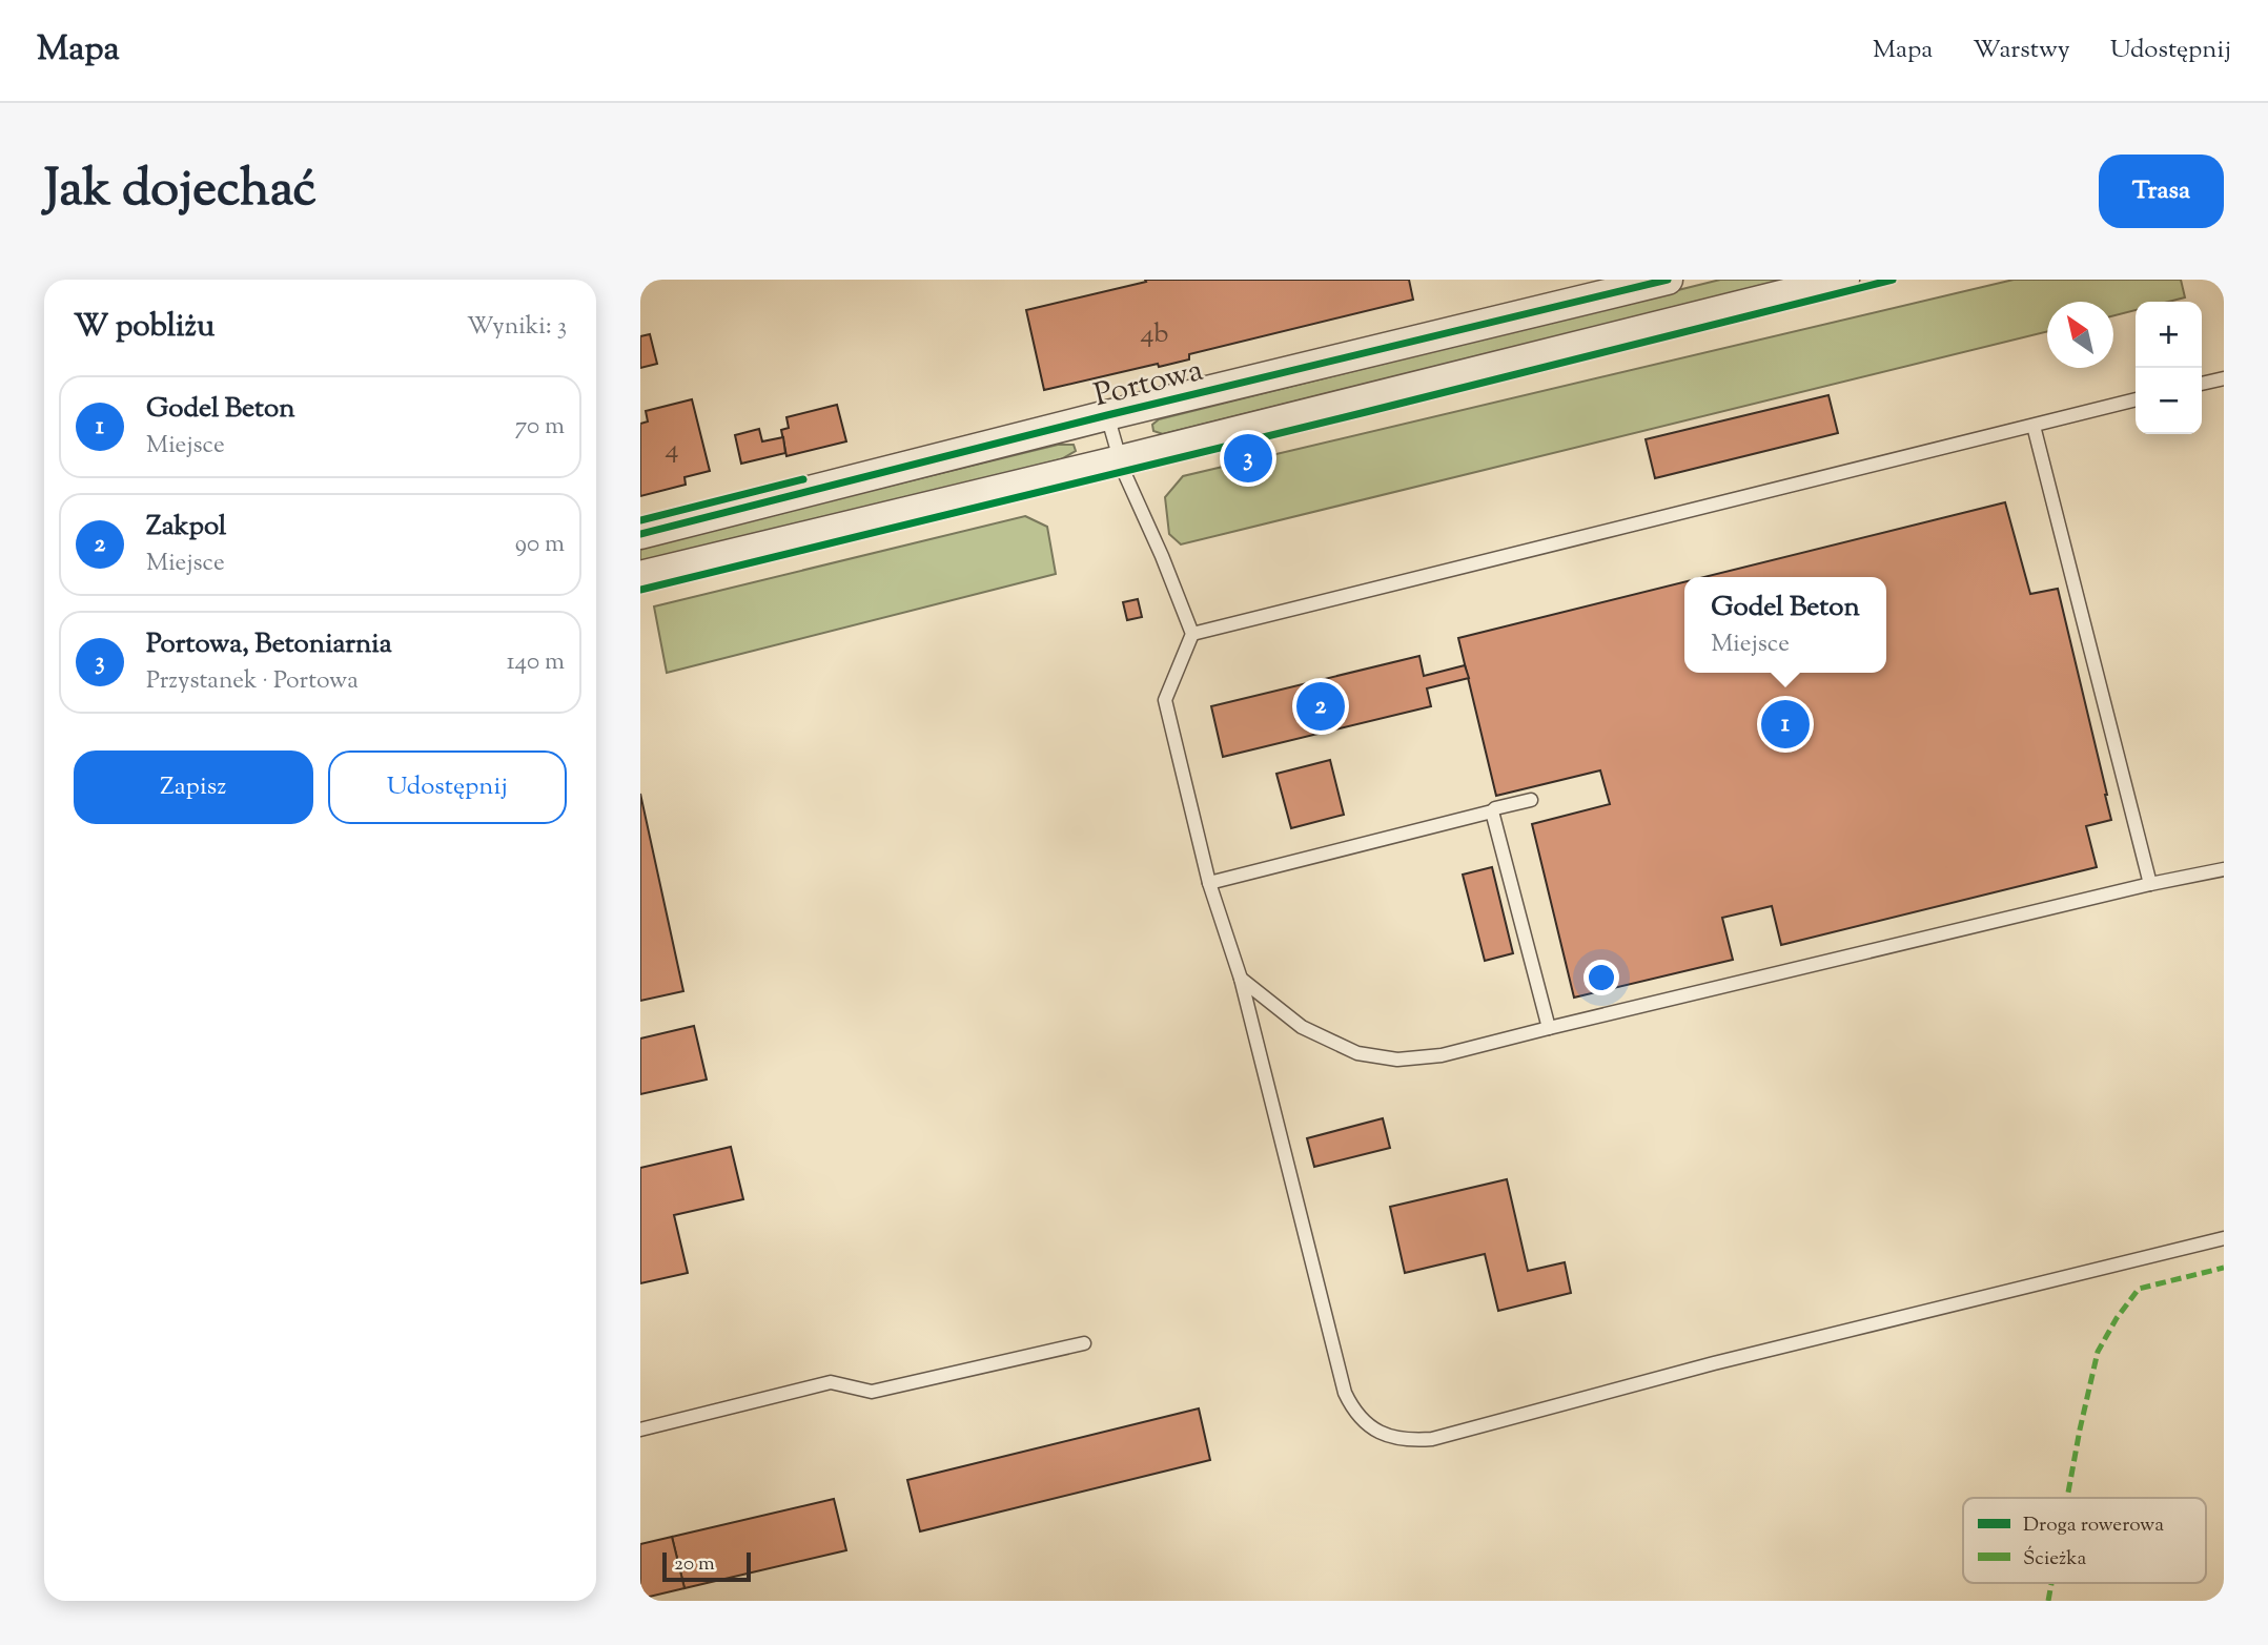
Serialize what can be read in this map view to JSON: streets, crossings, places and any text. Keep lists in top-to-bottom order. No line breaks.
{"streets":{"street":["Portowa"]},"house_numbers":["4b","4"],"legend":["Droga rowerowa","Ścieżka"],"scale_bar":"20 m","north":"top left","page":{"header":"Mapa","nav":["Mapa","Warstwy","Udostępnij"],"title":"Jak dojechać","buttons":["Trasa",["Zapisz","Udostępnij"]],"heading":["W pobliżu","Wyniki: 3"],"map_buttons":["+","−"],"list":[{"mark":"1","name":"Godel Beton","note":"Miejsce","value":"70 m"},{"mark":"2","name":"Zakpol","note":"Miejsce","value":"90 m"},{"mark":"3","name":"Portowa, Betoniarnia","note":"Przystanek · Portowa","value":"140 m"}],"pins":["3","2","1"],"popup":["Godel Beton","Miejsce"],"scale":"20 m"}}
